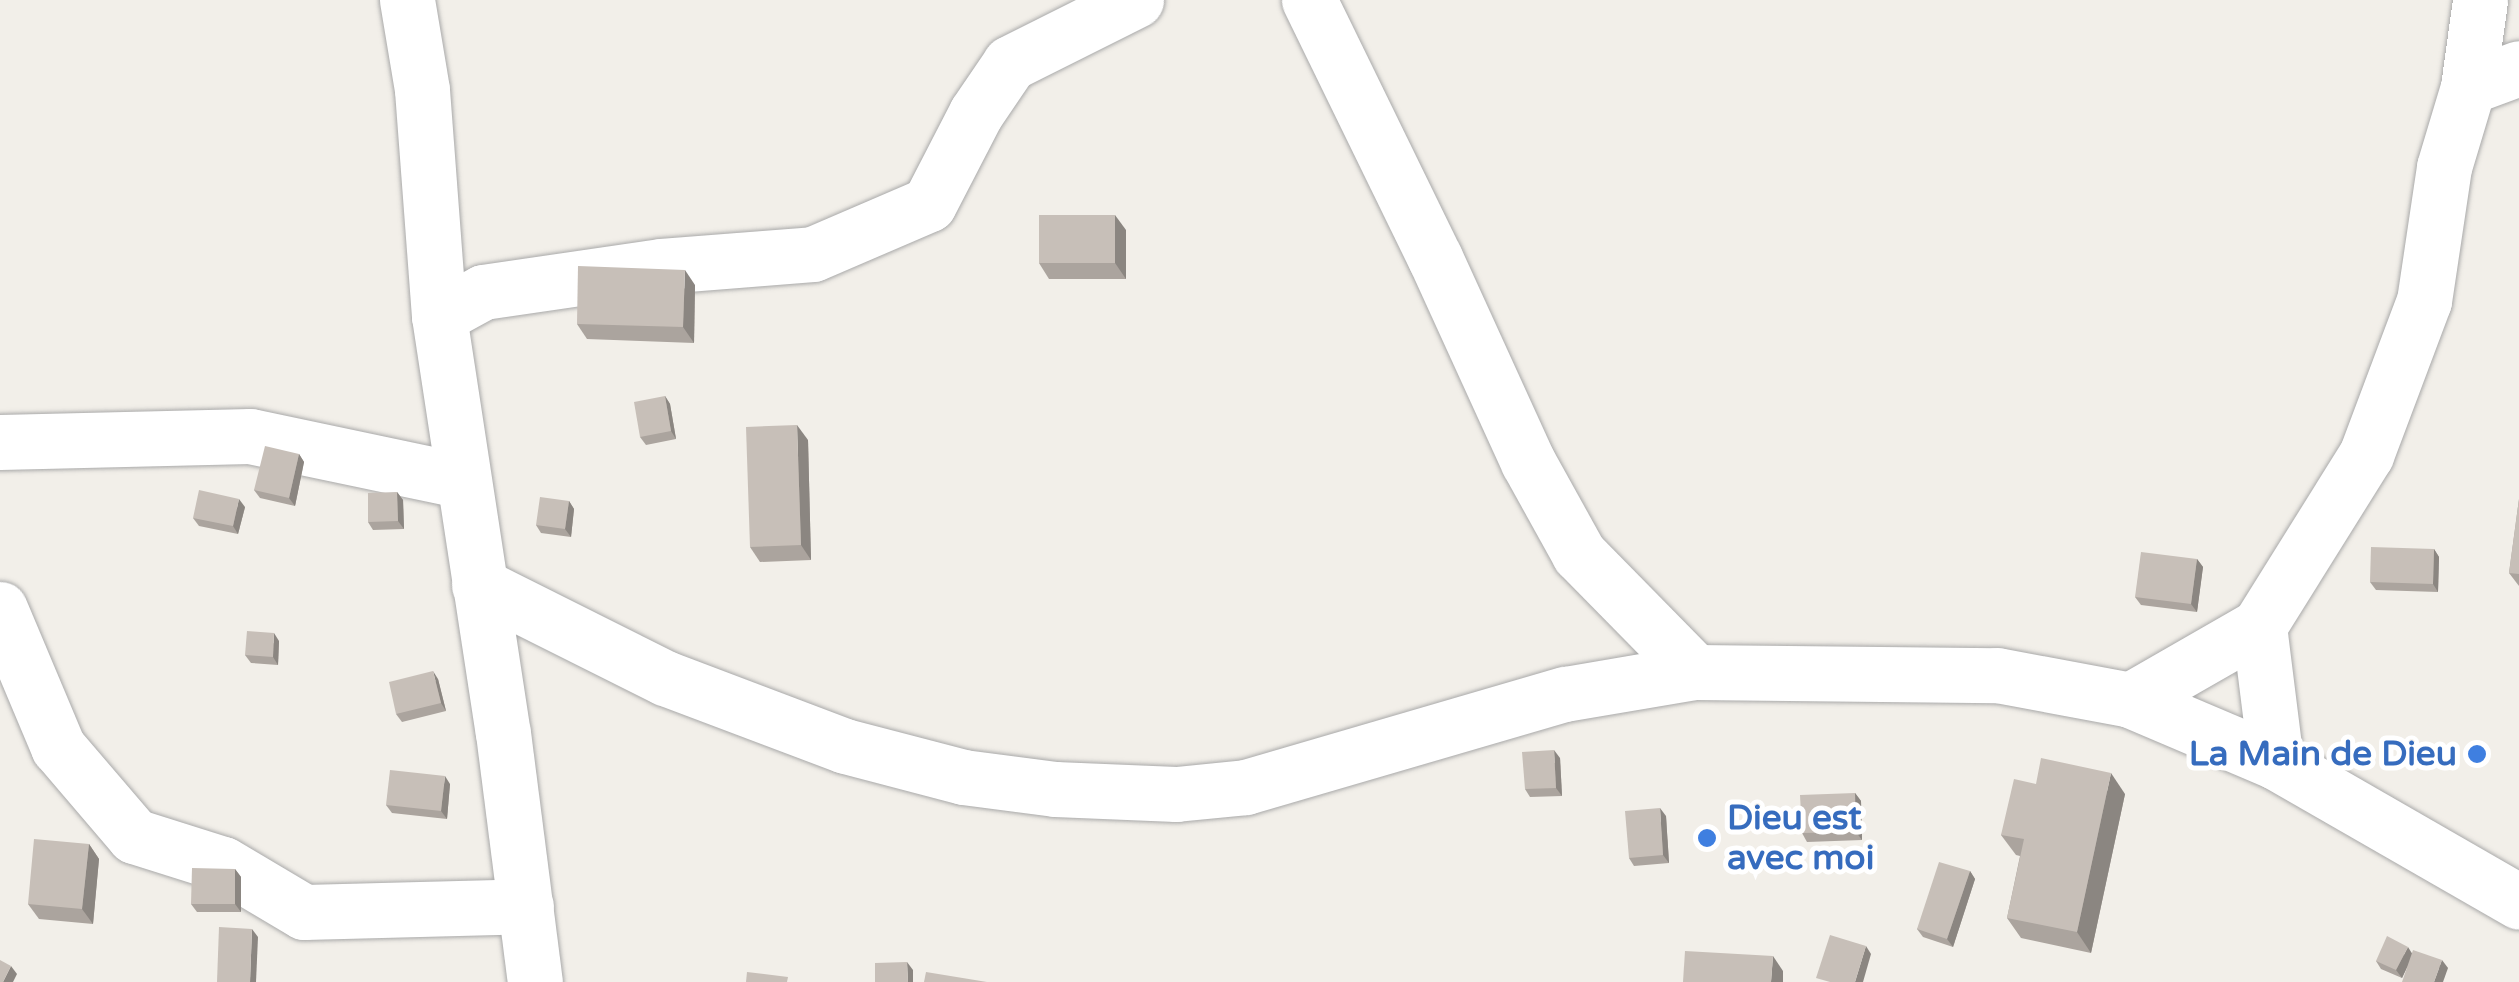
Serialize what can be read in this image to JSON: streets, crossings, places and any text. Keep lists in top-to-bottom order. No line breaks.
{"places":["La Main de Dieu","Dieu est avec moi"]}
